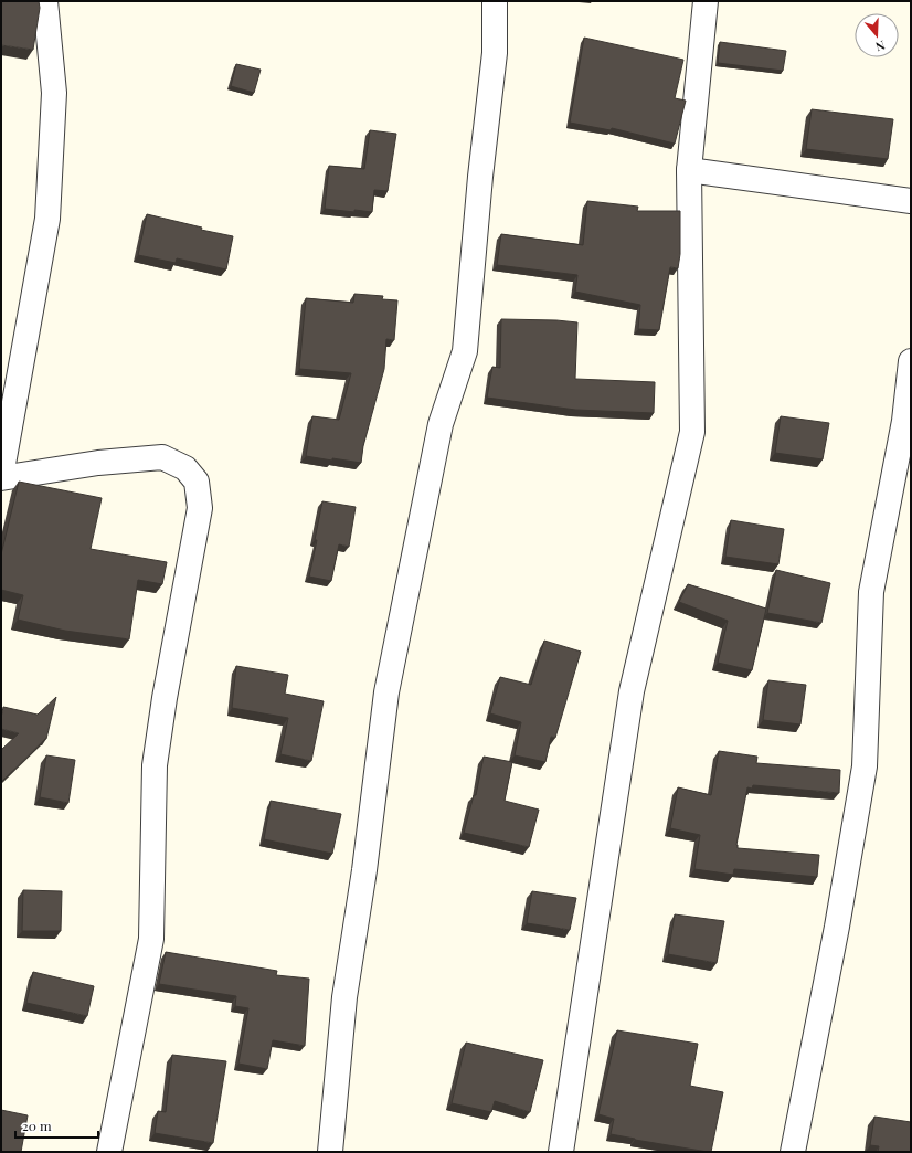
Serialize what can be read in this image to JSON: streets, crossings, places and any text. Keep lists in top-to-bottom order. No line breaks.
{"scale_bar":"20 m","north":"bottom"}
